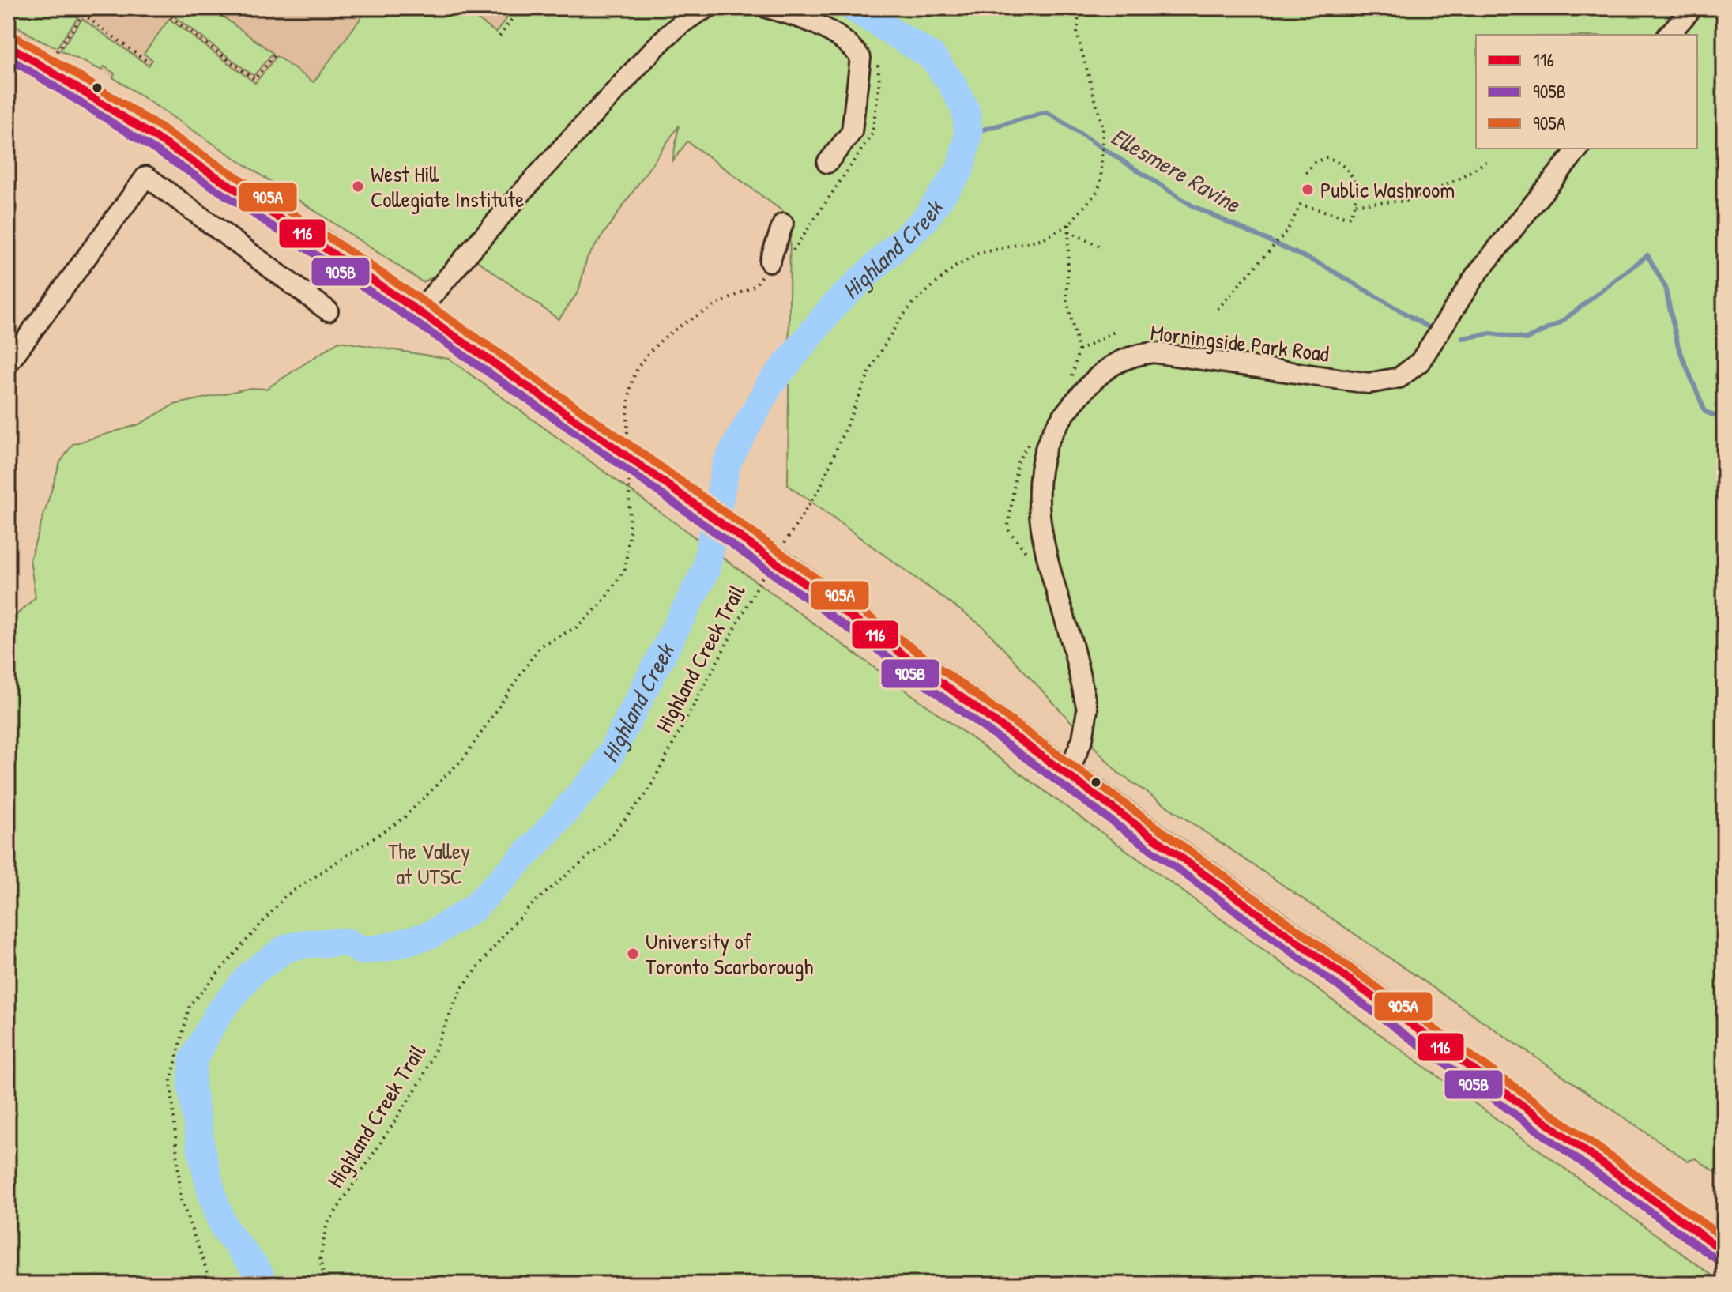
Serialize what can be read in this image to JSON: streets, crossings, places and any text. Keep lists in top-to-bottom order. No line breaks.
{"streets":{"street":["Morningside Park Road"],"path":["Highland Creek Trail"]},"water":["Ellesmere Ravine","Highland Creek"],"parks":["The Valley at UTSC"],"places":["West Hill Collegiate Institute","Public Washroom","University of Toronto Scarborough"],"lines":["transit line 905A","transit line 116","transit line 905B"],"legend":["116","905B","905A"]}
